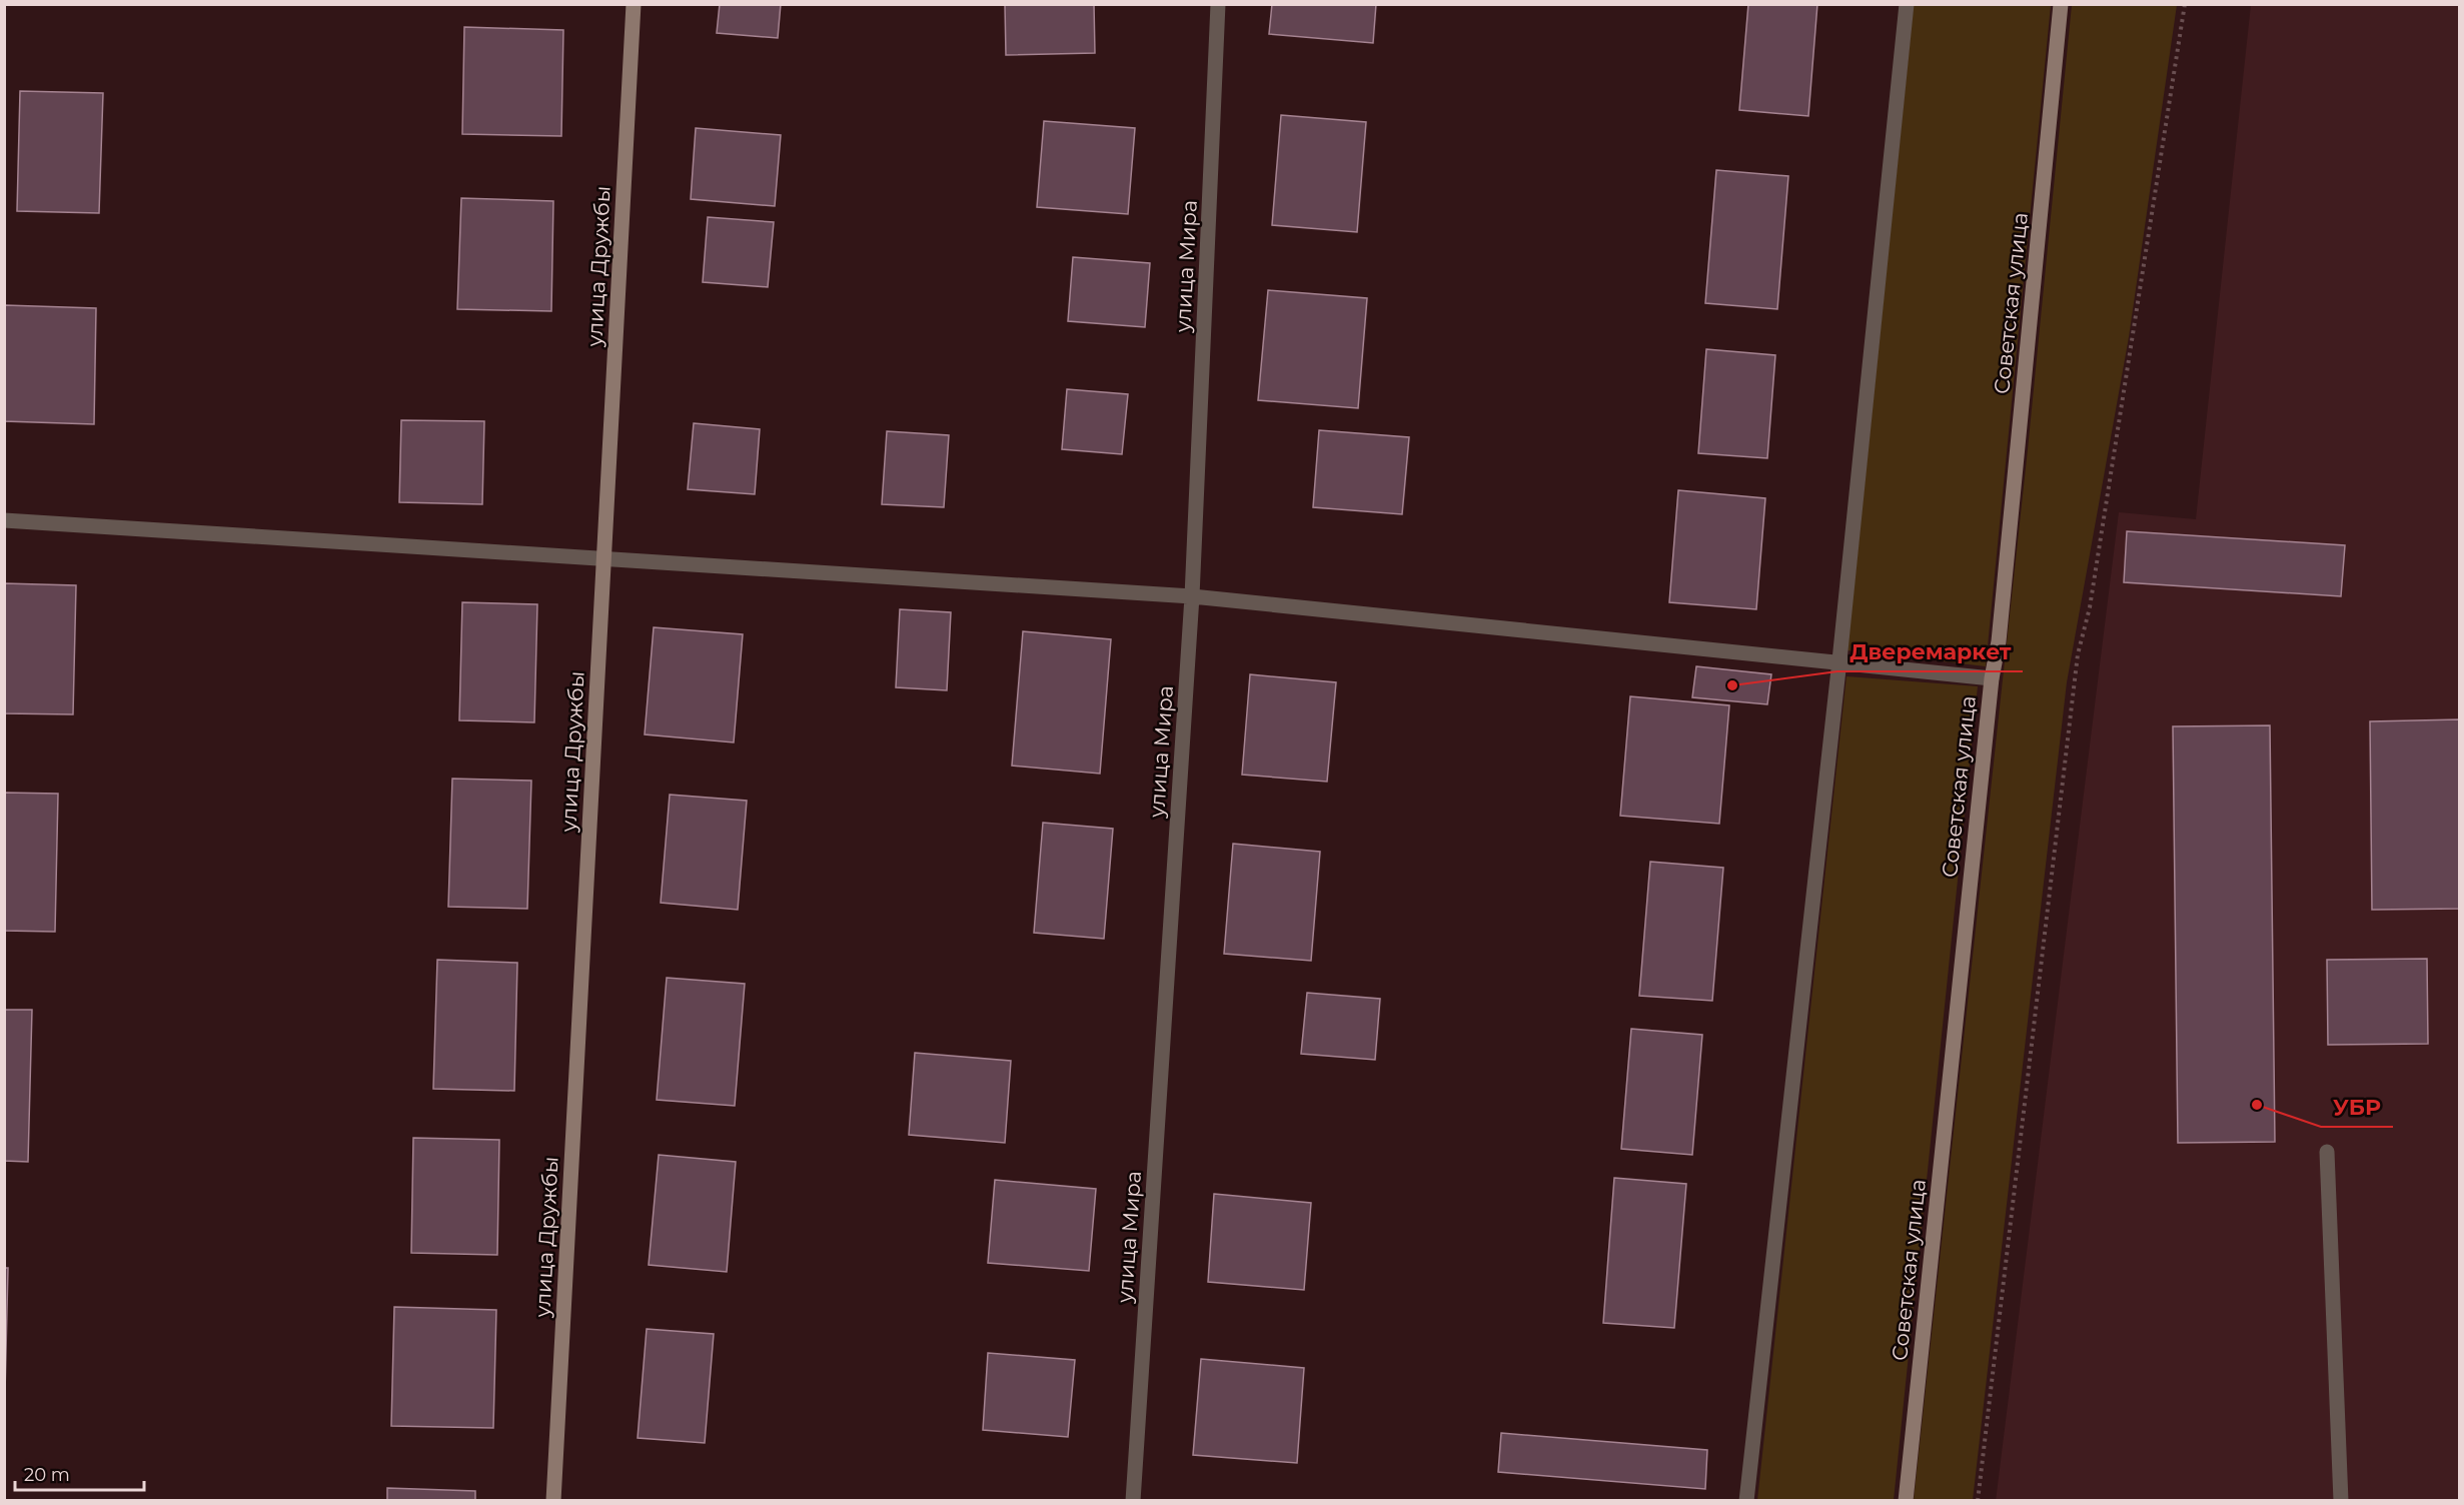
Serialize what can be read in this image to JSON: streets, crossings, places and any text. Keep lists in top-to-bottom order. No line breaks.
{"streets":{"main road":["улица Дружбы","Советская улица"],"street":["улица Мира"]},"places":["Дверемаркет","УБР"],"scale_bar":"20 m"}
